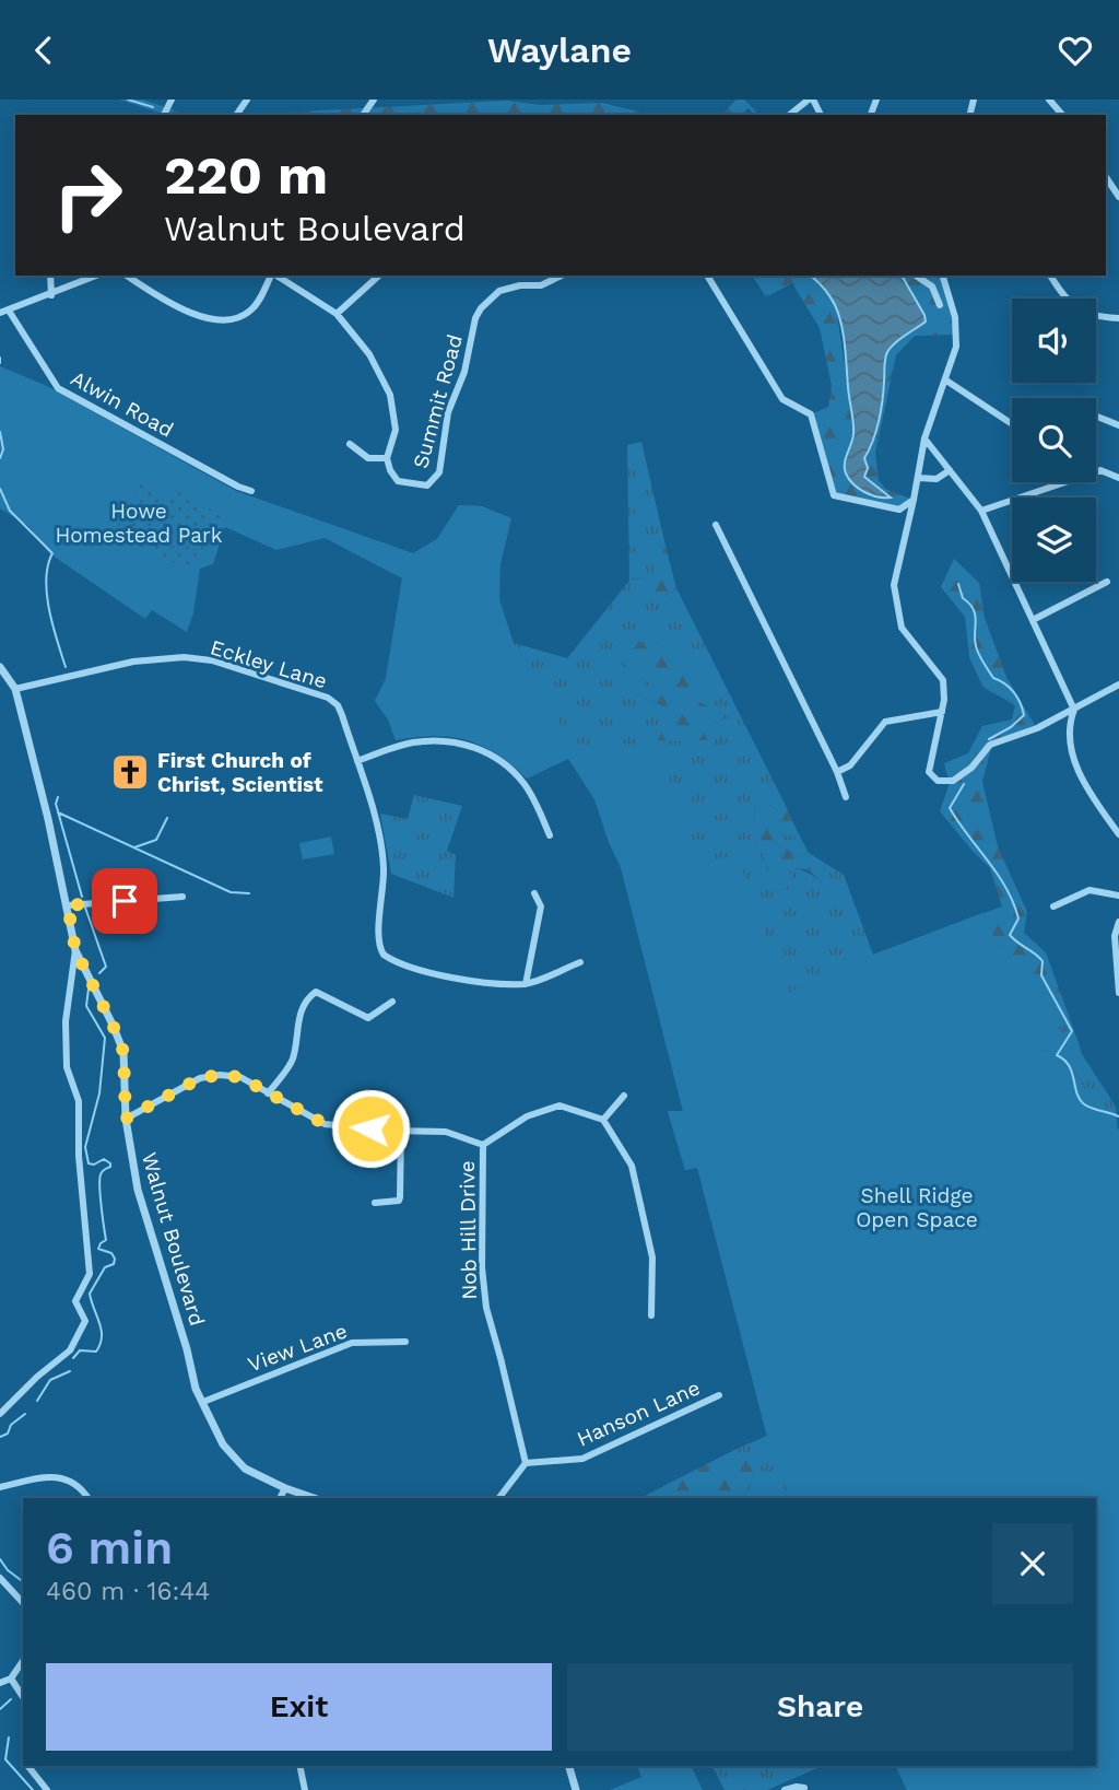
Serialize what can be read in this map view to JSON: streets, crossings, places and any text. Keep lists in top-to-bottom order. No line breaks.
{"streets":{"street":["Summit Road","Alwin Road","Eckley Lane","Nob Hill Drive","Walnut Boulevard","View Lane","Hanson Lane"]},"crossings":[["Eckley Lane","Walnut Boulevard"],["Nob Hill Drive","Walnut Boulevard"],["Nob Hill Drive","Hanson Lane"],["Walnut Boulevard","View Lane"]],"parks":["Howe Homestead Park","Shell Ridge Open Space"],"places":{"church":["First Church of Christ, Scientist"]},"page":{"header":"Waylane","turn":["220 m","Walnut Boulevard"],"heading":["6 min","460 m · 16:44"],"buttons":["Exit","Share"]}}
